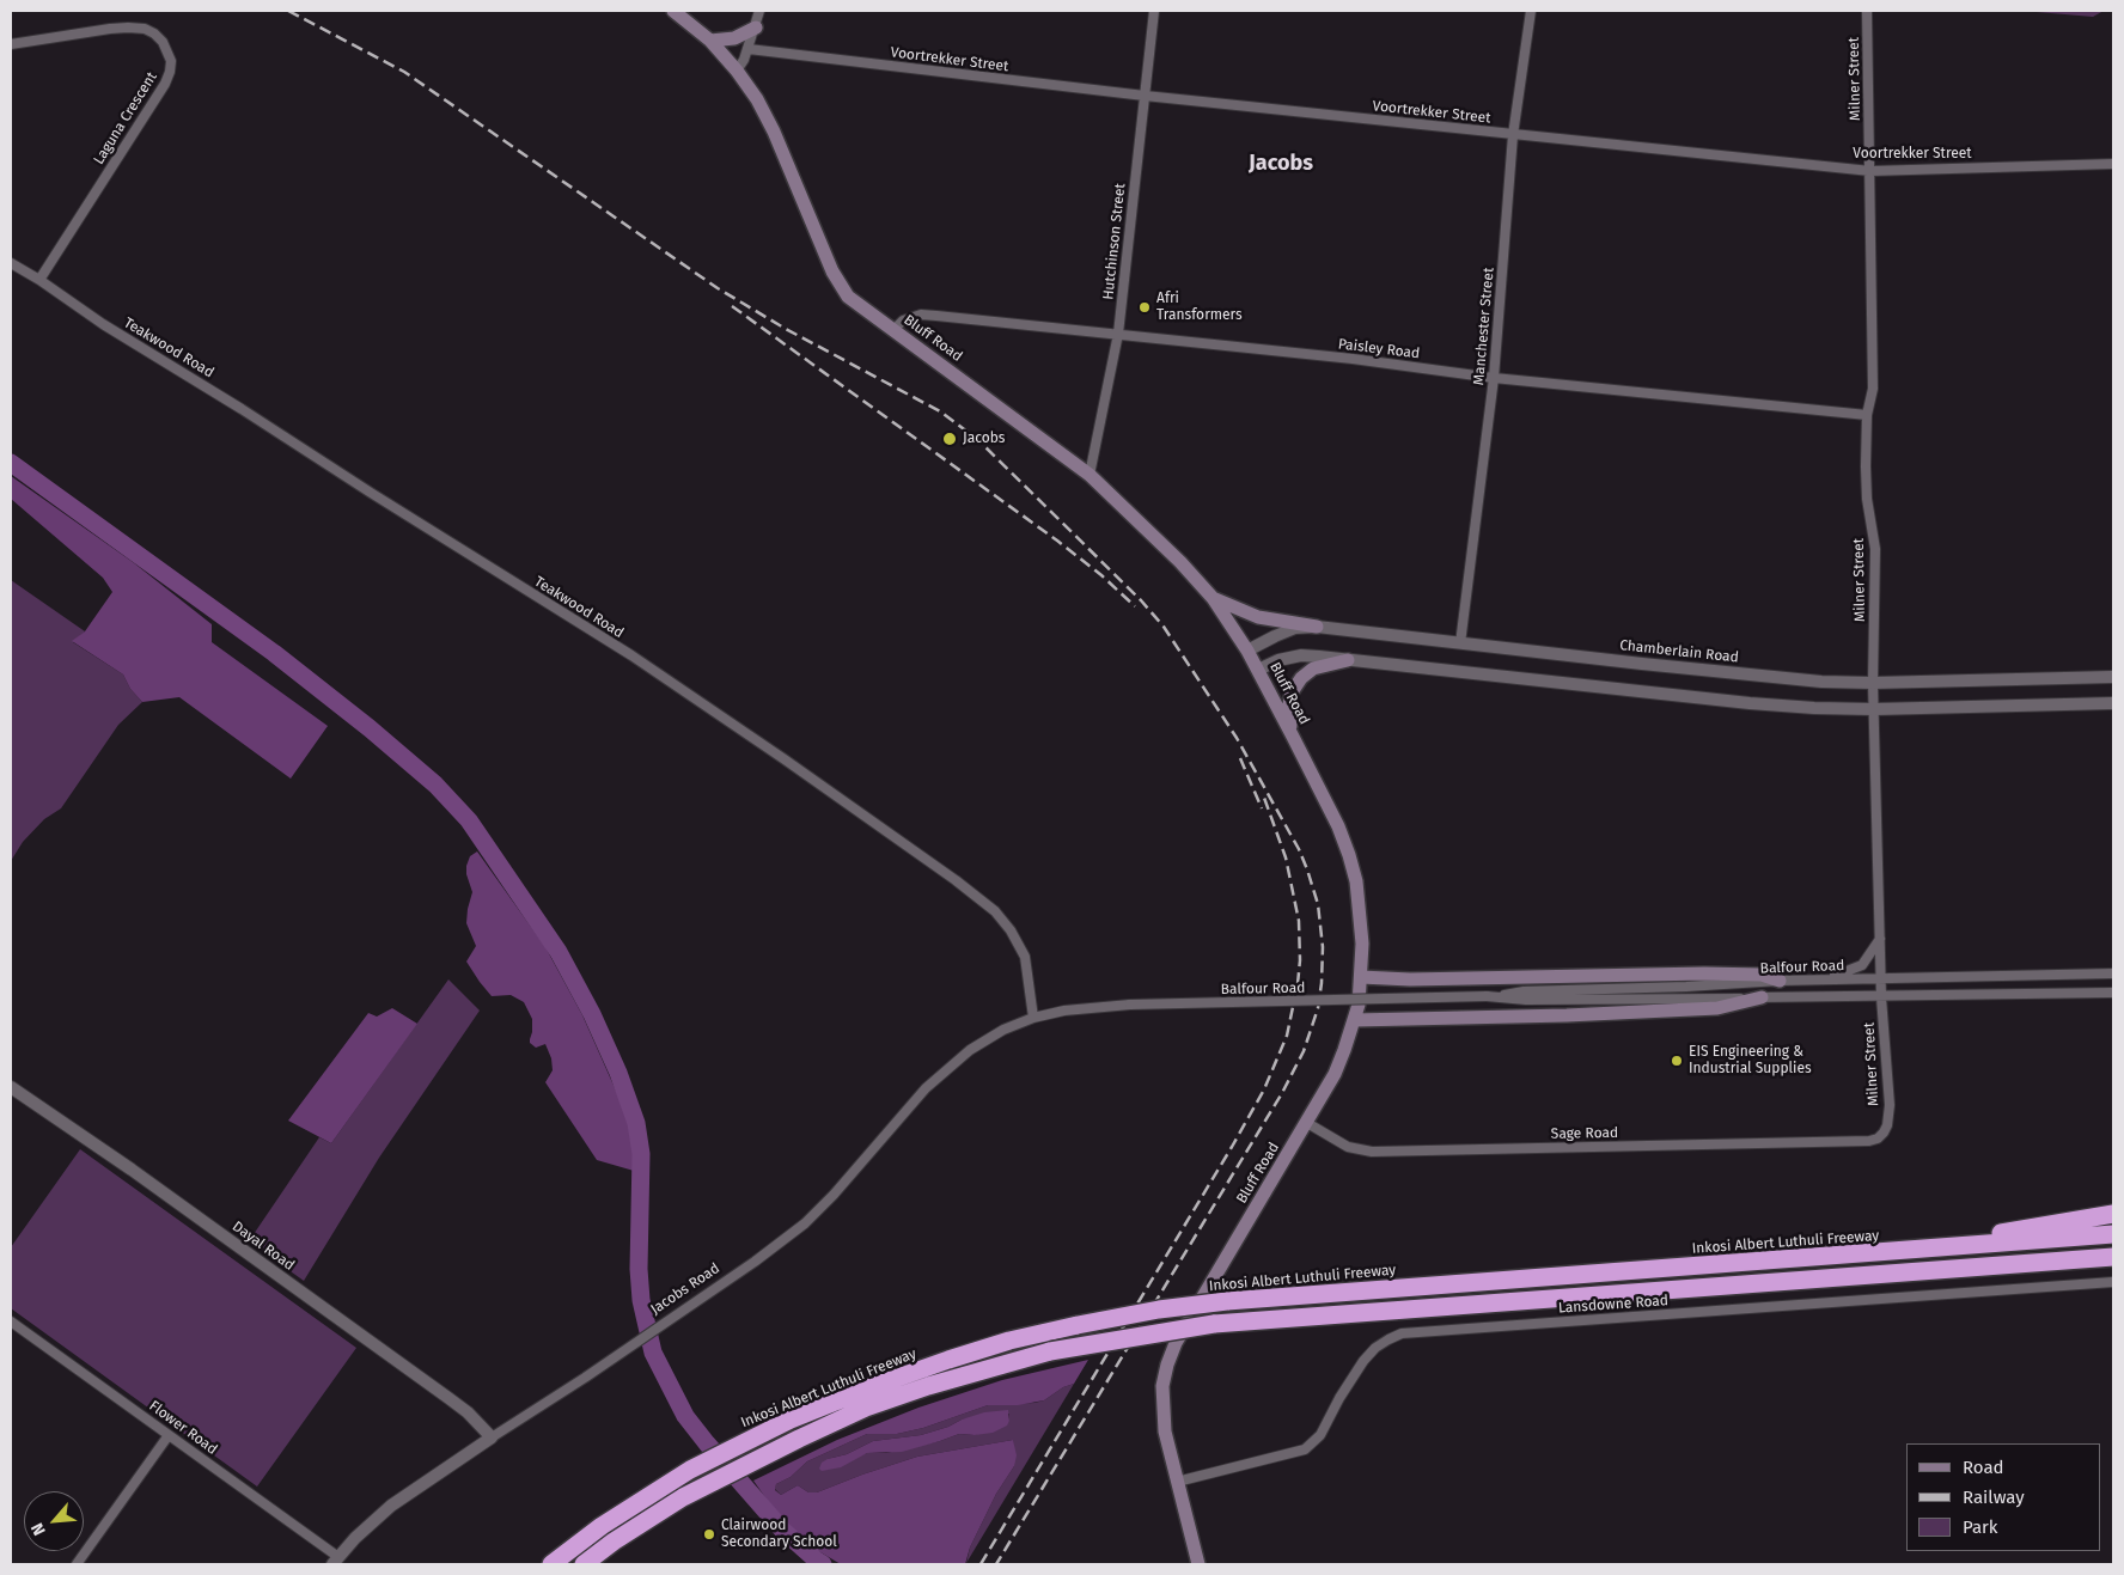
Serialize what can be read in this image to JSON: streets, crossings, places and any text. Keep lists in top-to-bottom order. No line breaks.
{"streets":{"highway":["Inkosi Albert Luthuli Freeway"],"main road":["Bluff Road"],"street":["Voortrekker Street","Milner Street","Laguna Crescent","Hutchinson Street","Manchester Street","Teakwood Road","Paisley Road","Chamberlain Road","Balfour Road","Sage Road","Dayal Road","Jacobs Road","Lansdowne Road","Flower Road"]},"crossings":[["Voortrekker Street","Milner Street"],["Voortrekker Street","Hutchinson Street"],["Voortrekker Street","Manchester Street"],["Milner Street","Paisley Road"],["Milner Street","Chamberlain Road"],["Milner Street","Balfour Road"],["Milner Street","Sage Road"],["Laguna Crescent","Teakwood Road"],["Hutchinson Street","Bluff Road"],["Hutchinson Street","Paisley Road"],["Manchester Street","Paisley Road"],["Manchester Street","Chamberlain Road"],["Bluff Road","Paisley Road"],["Bluff Road","Chamberlain Road"],["Bluff Road","Sage Road"],["Bluff Road","Lansdowne Road"],["Teakwood Road","Balfour Road"],["Teakwood Road","Jacobs Road"],["Balfour Road","Jacobs Road"],["Dayal Road","Jacobs Road"],["Jacobs Road","Flower Road"]],"districts":["Jacobs"],"places":["Afri Transformers","Jacobs","EIS Engineering & Industrial Supplies","Clairwood Secondary School"],"legend":["Road","Railway","Park"],"north":"bottom left"}
